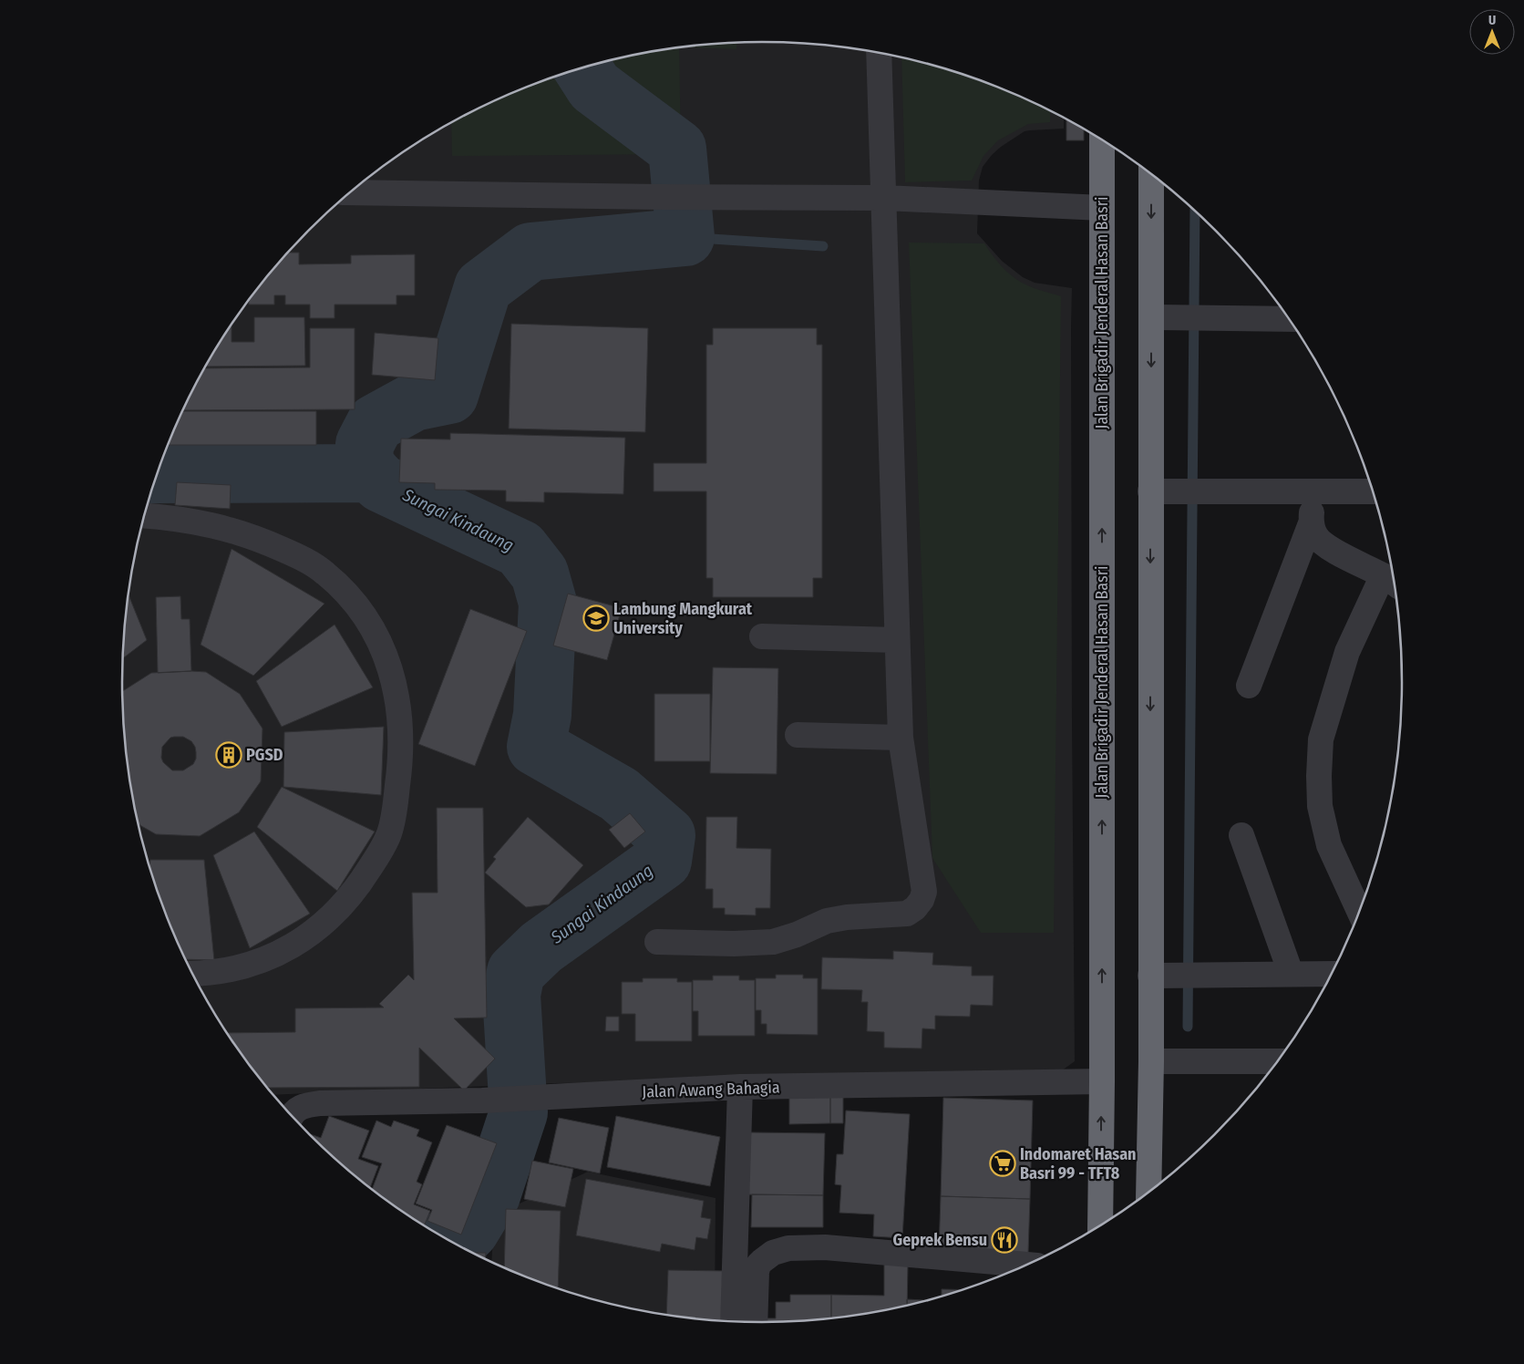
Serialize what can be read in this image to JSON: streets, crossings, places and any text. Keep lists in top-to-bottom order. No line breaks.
{"streets":{"highway":["Jalan Brigadir Jenderal Hasan Basri"],"street":["Jalan Awang Bahagia"]},"crossings":[["Jalan Brigadir Jenderal Hasan Basri","Jalan Awang Bahagia"]],"water":["Sungai Kindaung"],"places":{"school or university":["Lambung Mangkurat University"],"building":["PGSD"],"supermarket":["Indomaret Hasan Basri 99 - TFT8"],"restaurant":["Geprek Bensu"]},"north":"top"}
